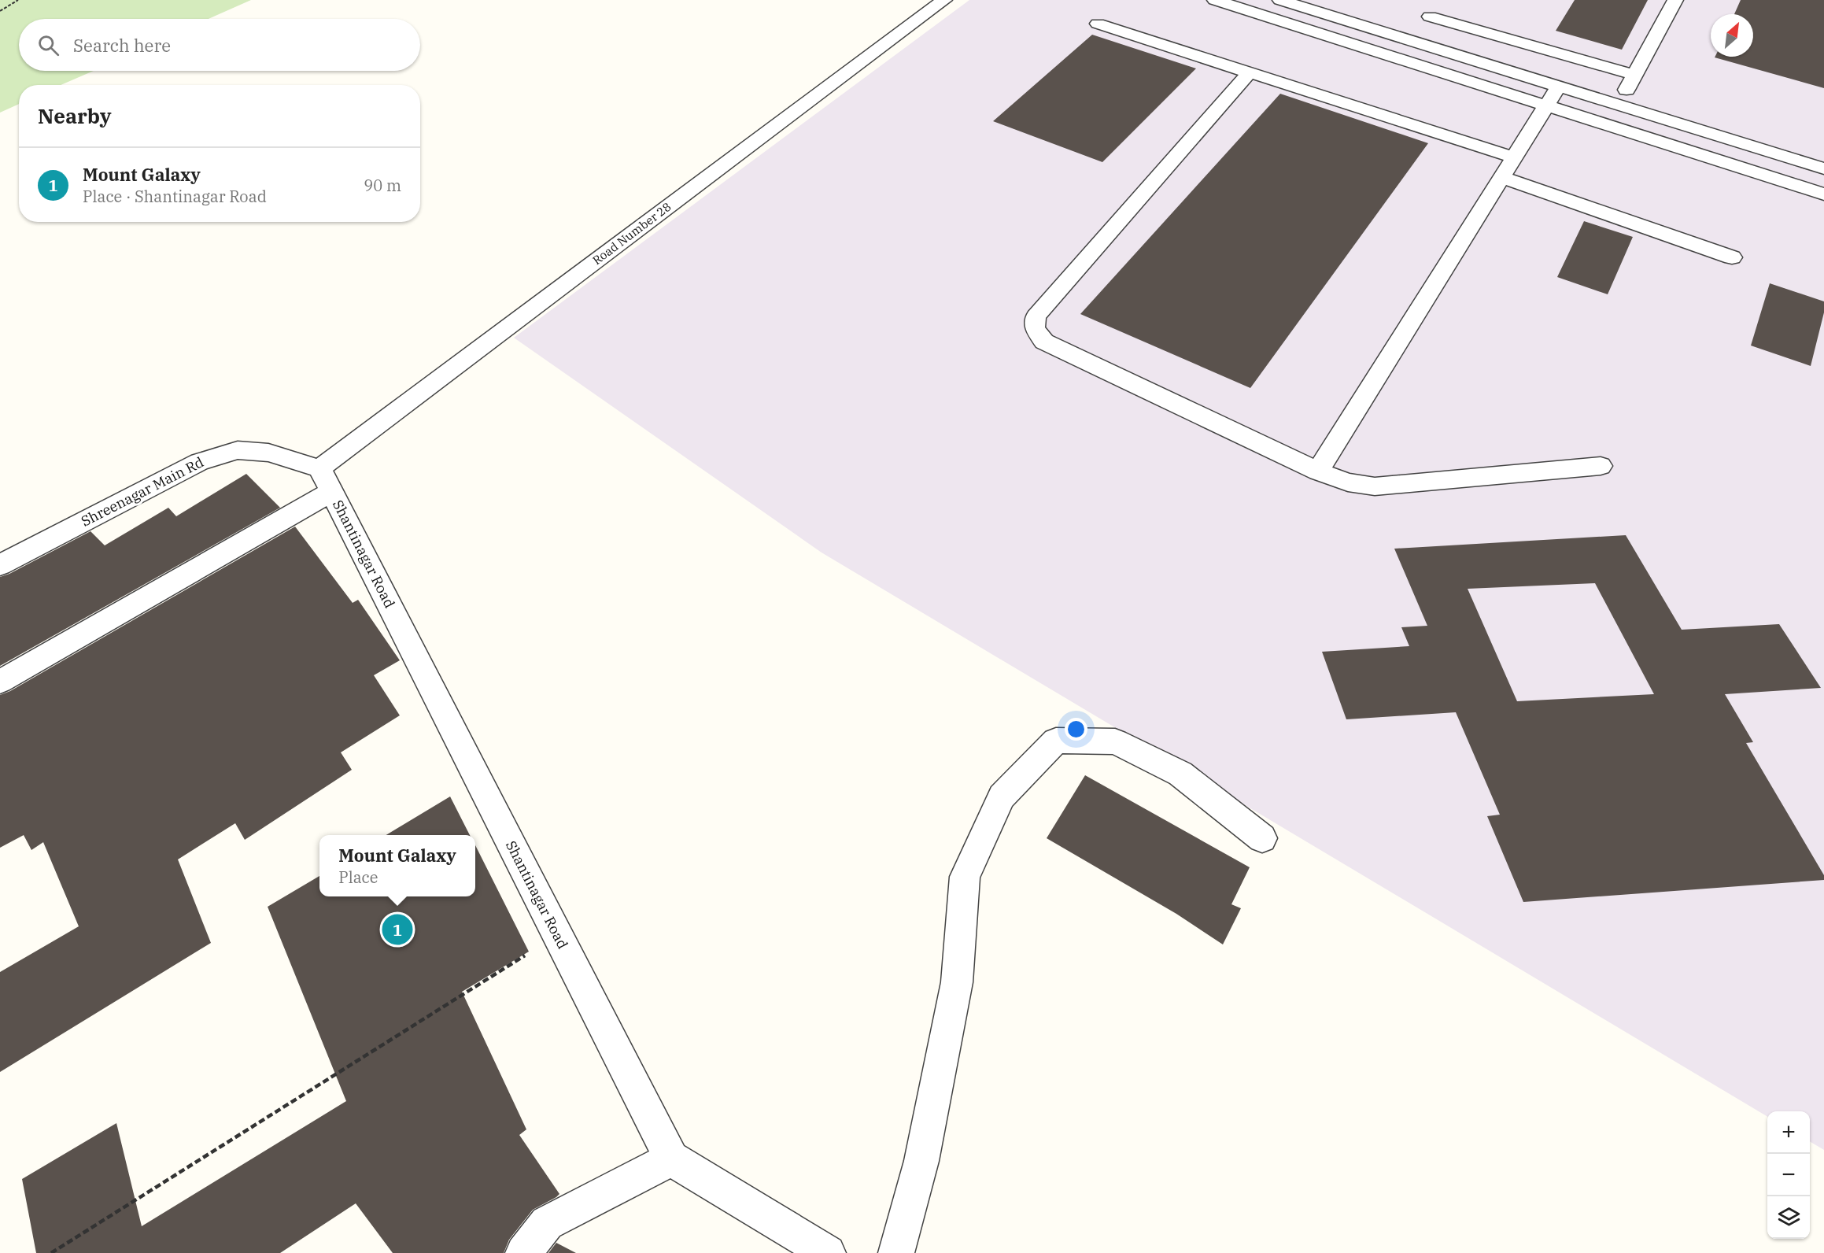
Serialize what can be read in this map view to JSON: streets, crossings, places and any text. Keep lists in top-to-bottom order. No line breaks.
{"streets":{"street":["Road Number 28","Shreenagar Main Rd","Shantinagar Road"]},"crossings":[["Road Number 28","Shreenagar Main Rd"],["Road Number 28","Shantinagar Road"],["Shreenagar Main Rd","Shantinagar Road"]],"north":"top right","page":{"search":"Search here","heading":"Nearby","list":[{"mark":"1","name":"Mount Galaxy","note":"Place · Shantinagar Road","value":"90 m"}],"popup":["Mount Galaxy","Place"],"pins":"1","map_buttons":["+","−"]}}
